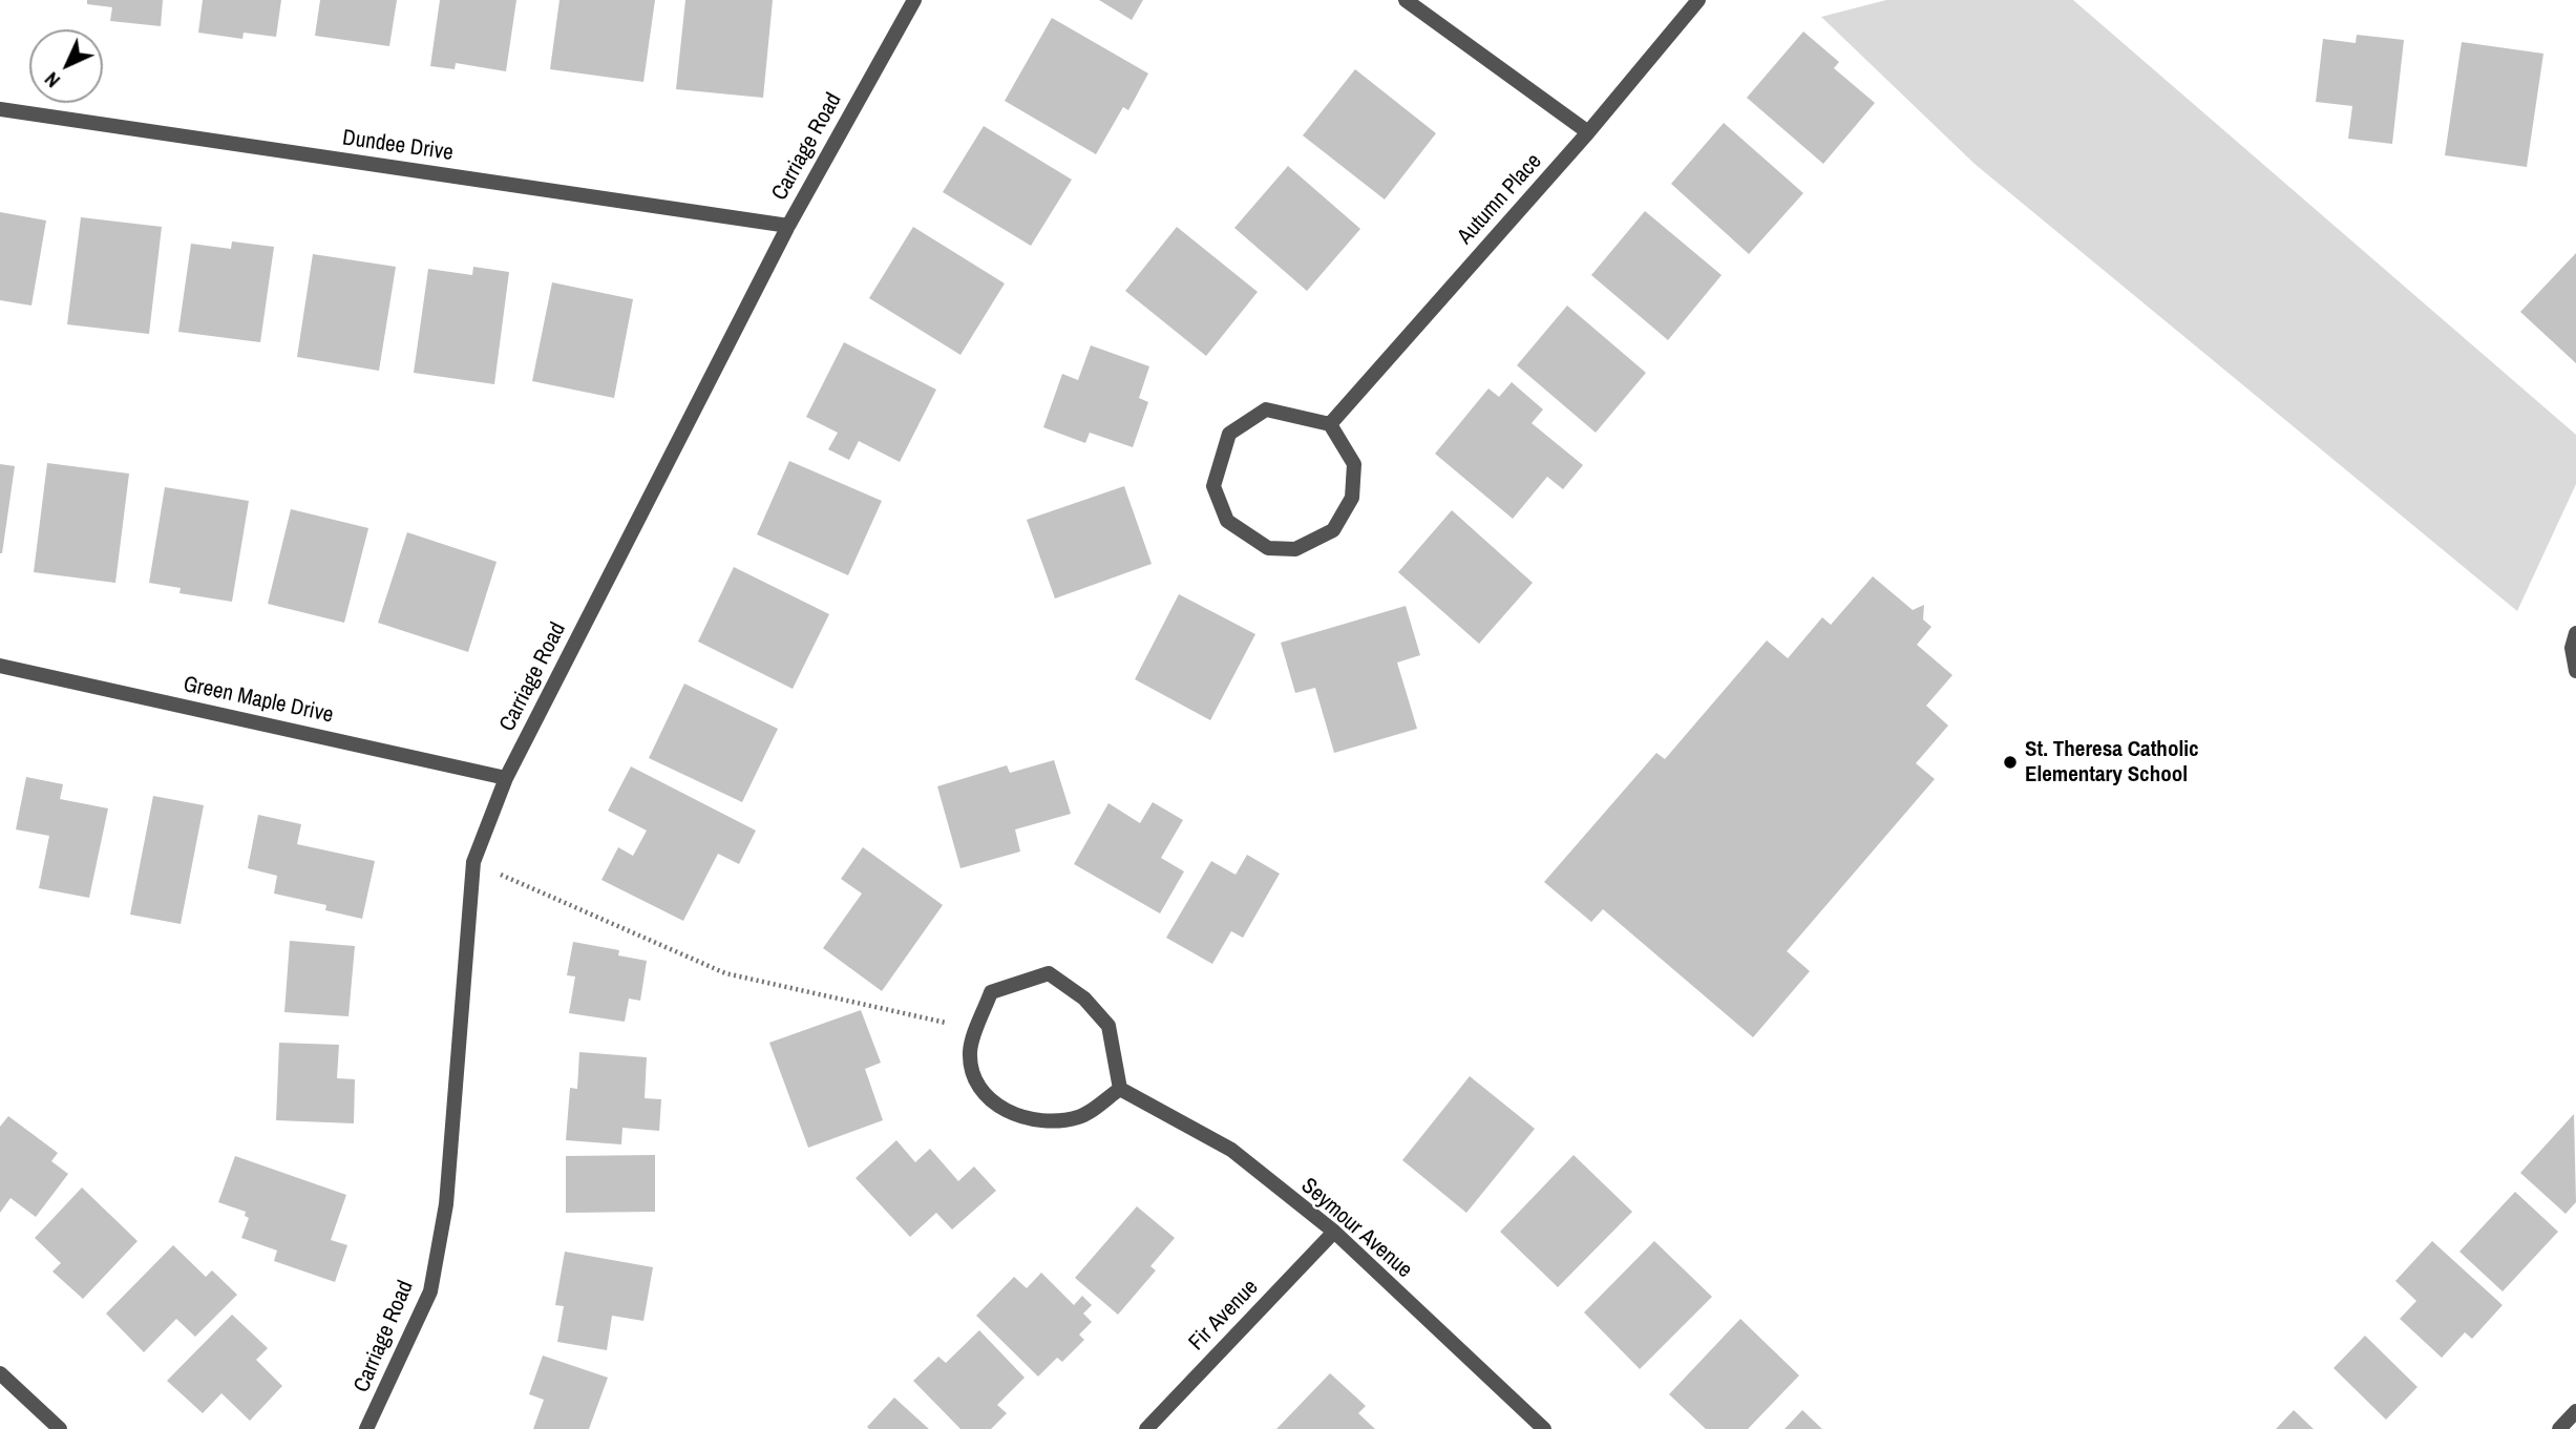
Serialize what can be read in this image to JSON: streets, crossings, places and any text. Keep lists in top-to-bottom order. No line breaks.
{"streets":{"street":["Dundee Drive","Carriage Road","Autumn Place","Green Maple Drive","Seymour Avenue","Fir Avenue"]},"crossings":[["Dundee Drive","Carriage Road"],["Carriage Road","Green Maple Drive"],["Seymour Avenue","Fir Avenue"]],"places":["St. Theresa Catholic Elementary School"],"north":"bottom left"}
